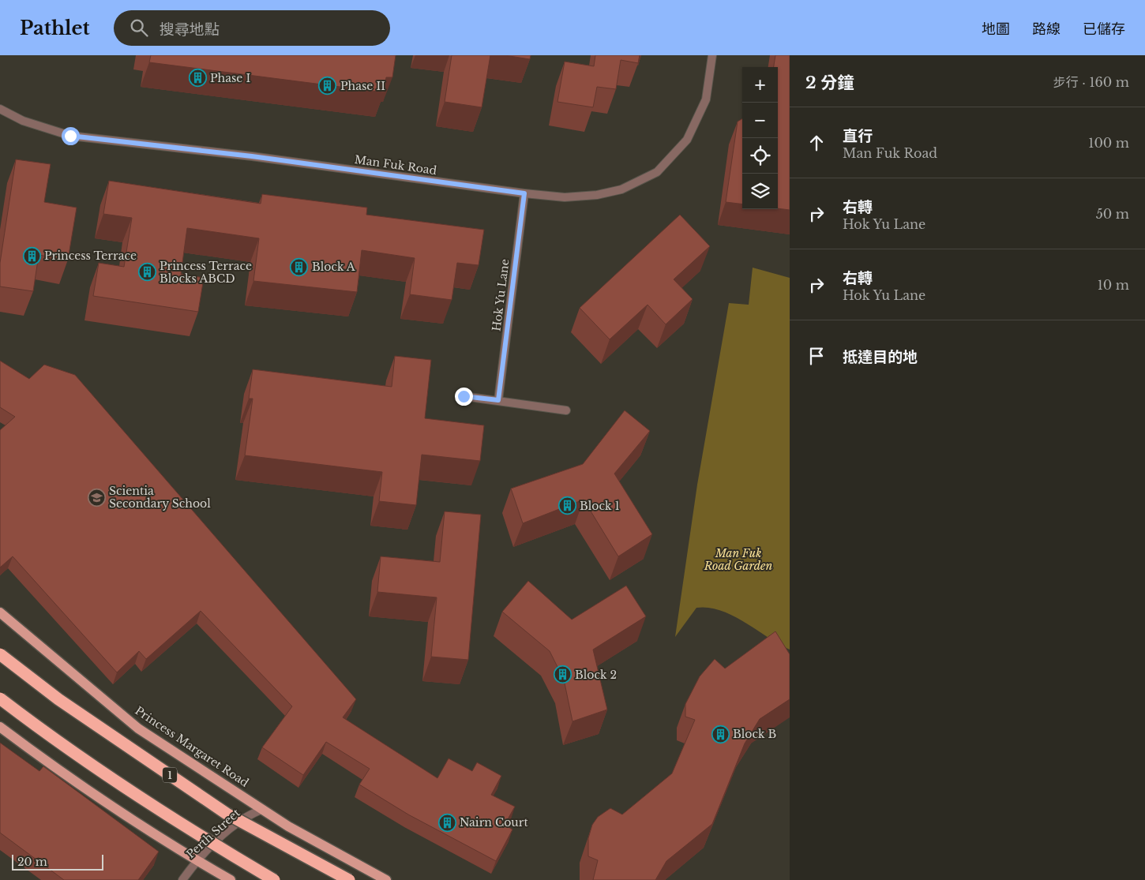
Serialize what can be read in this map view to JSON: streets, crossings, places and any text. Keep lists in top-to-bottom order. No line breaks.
{"streets":{"highway":["1"],"main road":["Princess Margaret Road"],"street":["Man Fuk Road","Hok Yu Lane","Perth Street"]},"crossings":[["Man Fuk Road","Hok Yu Lane"],["Princess Margaret Road","Perth Street"]],"parks":["Man Fuk Road Garden"],"places":{"building":["Phase I","Phase II","Princess Terrace","Block A","Princess Terrace Blocks ABCD","Block 1","Block 2","Block B","Nairn Court"],"school or university":["Scientia Secondary School"]},"scale_bar":"20 m","page":{"header":"Pathlet","search":"搜尋地點","nav":["地圖","路線","已儲存"],"heading":["2 分鐘","步行 · 160 m"],"map_buttons":["+","−"],"list":[["直行","Man Fuk Road","100 m"],["右轉","Hok Yu Lane","50 m"],["右轉","Hok Yu Lane","10 m"],"抵達目的地"],"scale":"20 m"}}
